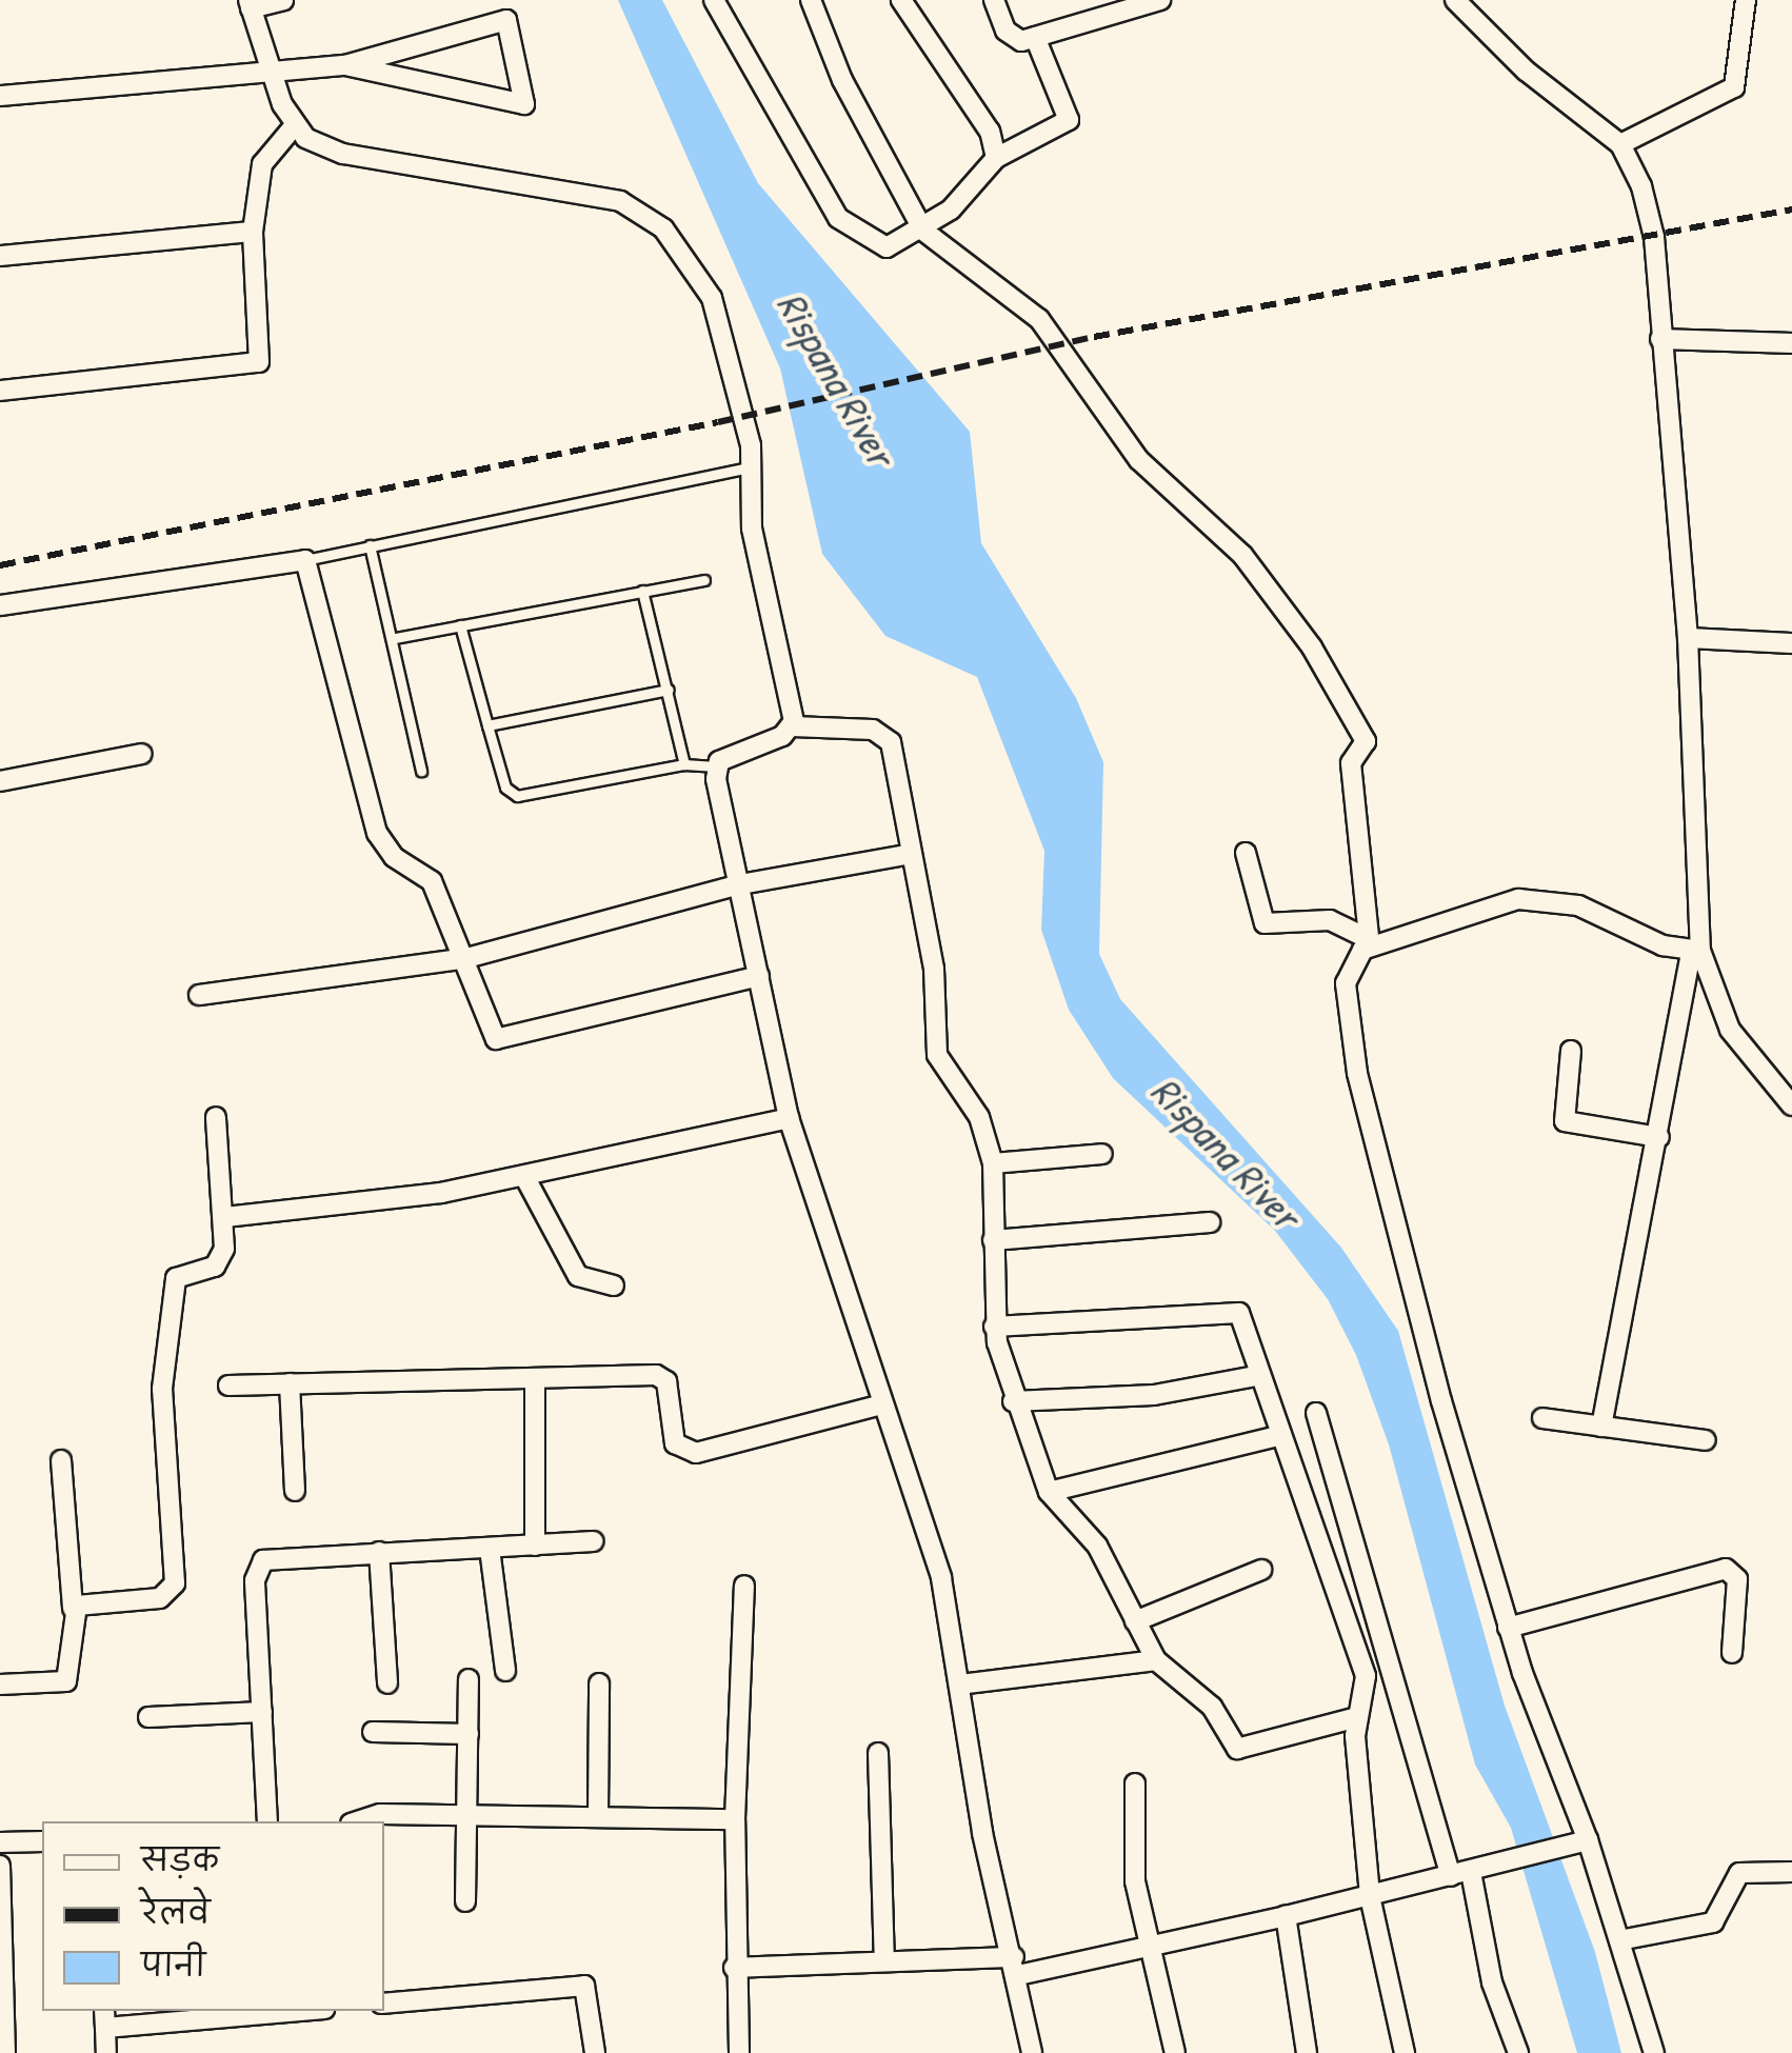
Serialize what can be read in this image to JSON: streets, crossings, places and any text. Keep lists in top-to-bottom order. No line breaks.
{"water":["Rispana River"],"legend":["सड़क","रेलवे","पानी"]}
